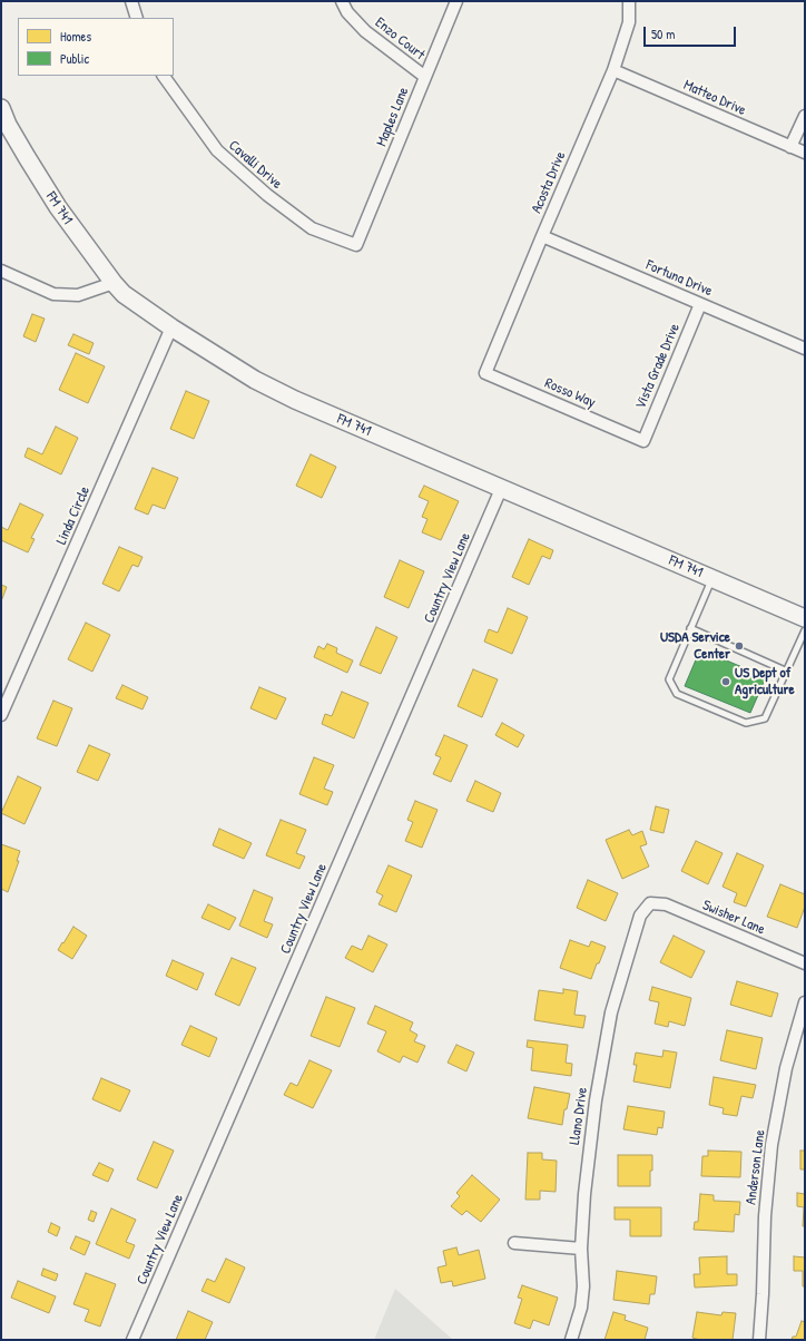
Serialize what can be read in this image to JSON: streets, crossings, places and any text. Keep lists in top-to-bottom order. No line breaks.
{"streets":{"main road":["FM 741"],"street":["Enzo Court","Matteo Drive","Maples Lane","Cavalli Drive","Acosta Drive","Fortuna Drive","Vista Grade Drive","Rosso Way","Linda Circle","Country View Lane","Swisher Lane","Llano Drive","Anderson Lane"]},"crossings":[["Enzo Court","Maples Lane"],["Matteo Drive","Acosta Drive"],["Maples Lane","Cavalli Drive"],["Acosta Drive","Fortuna Drive"],["Acosta Drive","Rosso Way"],["FM 741","Linda Circle"],["FM 741","Country View Lane"],["Fortuna Drive","Vista Grade Drive"],["Vista Grade Drive","Rosso Way"],["Swisher Lane","Llano Drive"]],"places":["USDA Service Center","US Dept of Agriculture"],"legend":["Homes","Public"],"scale_bar":"50 m"}
